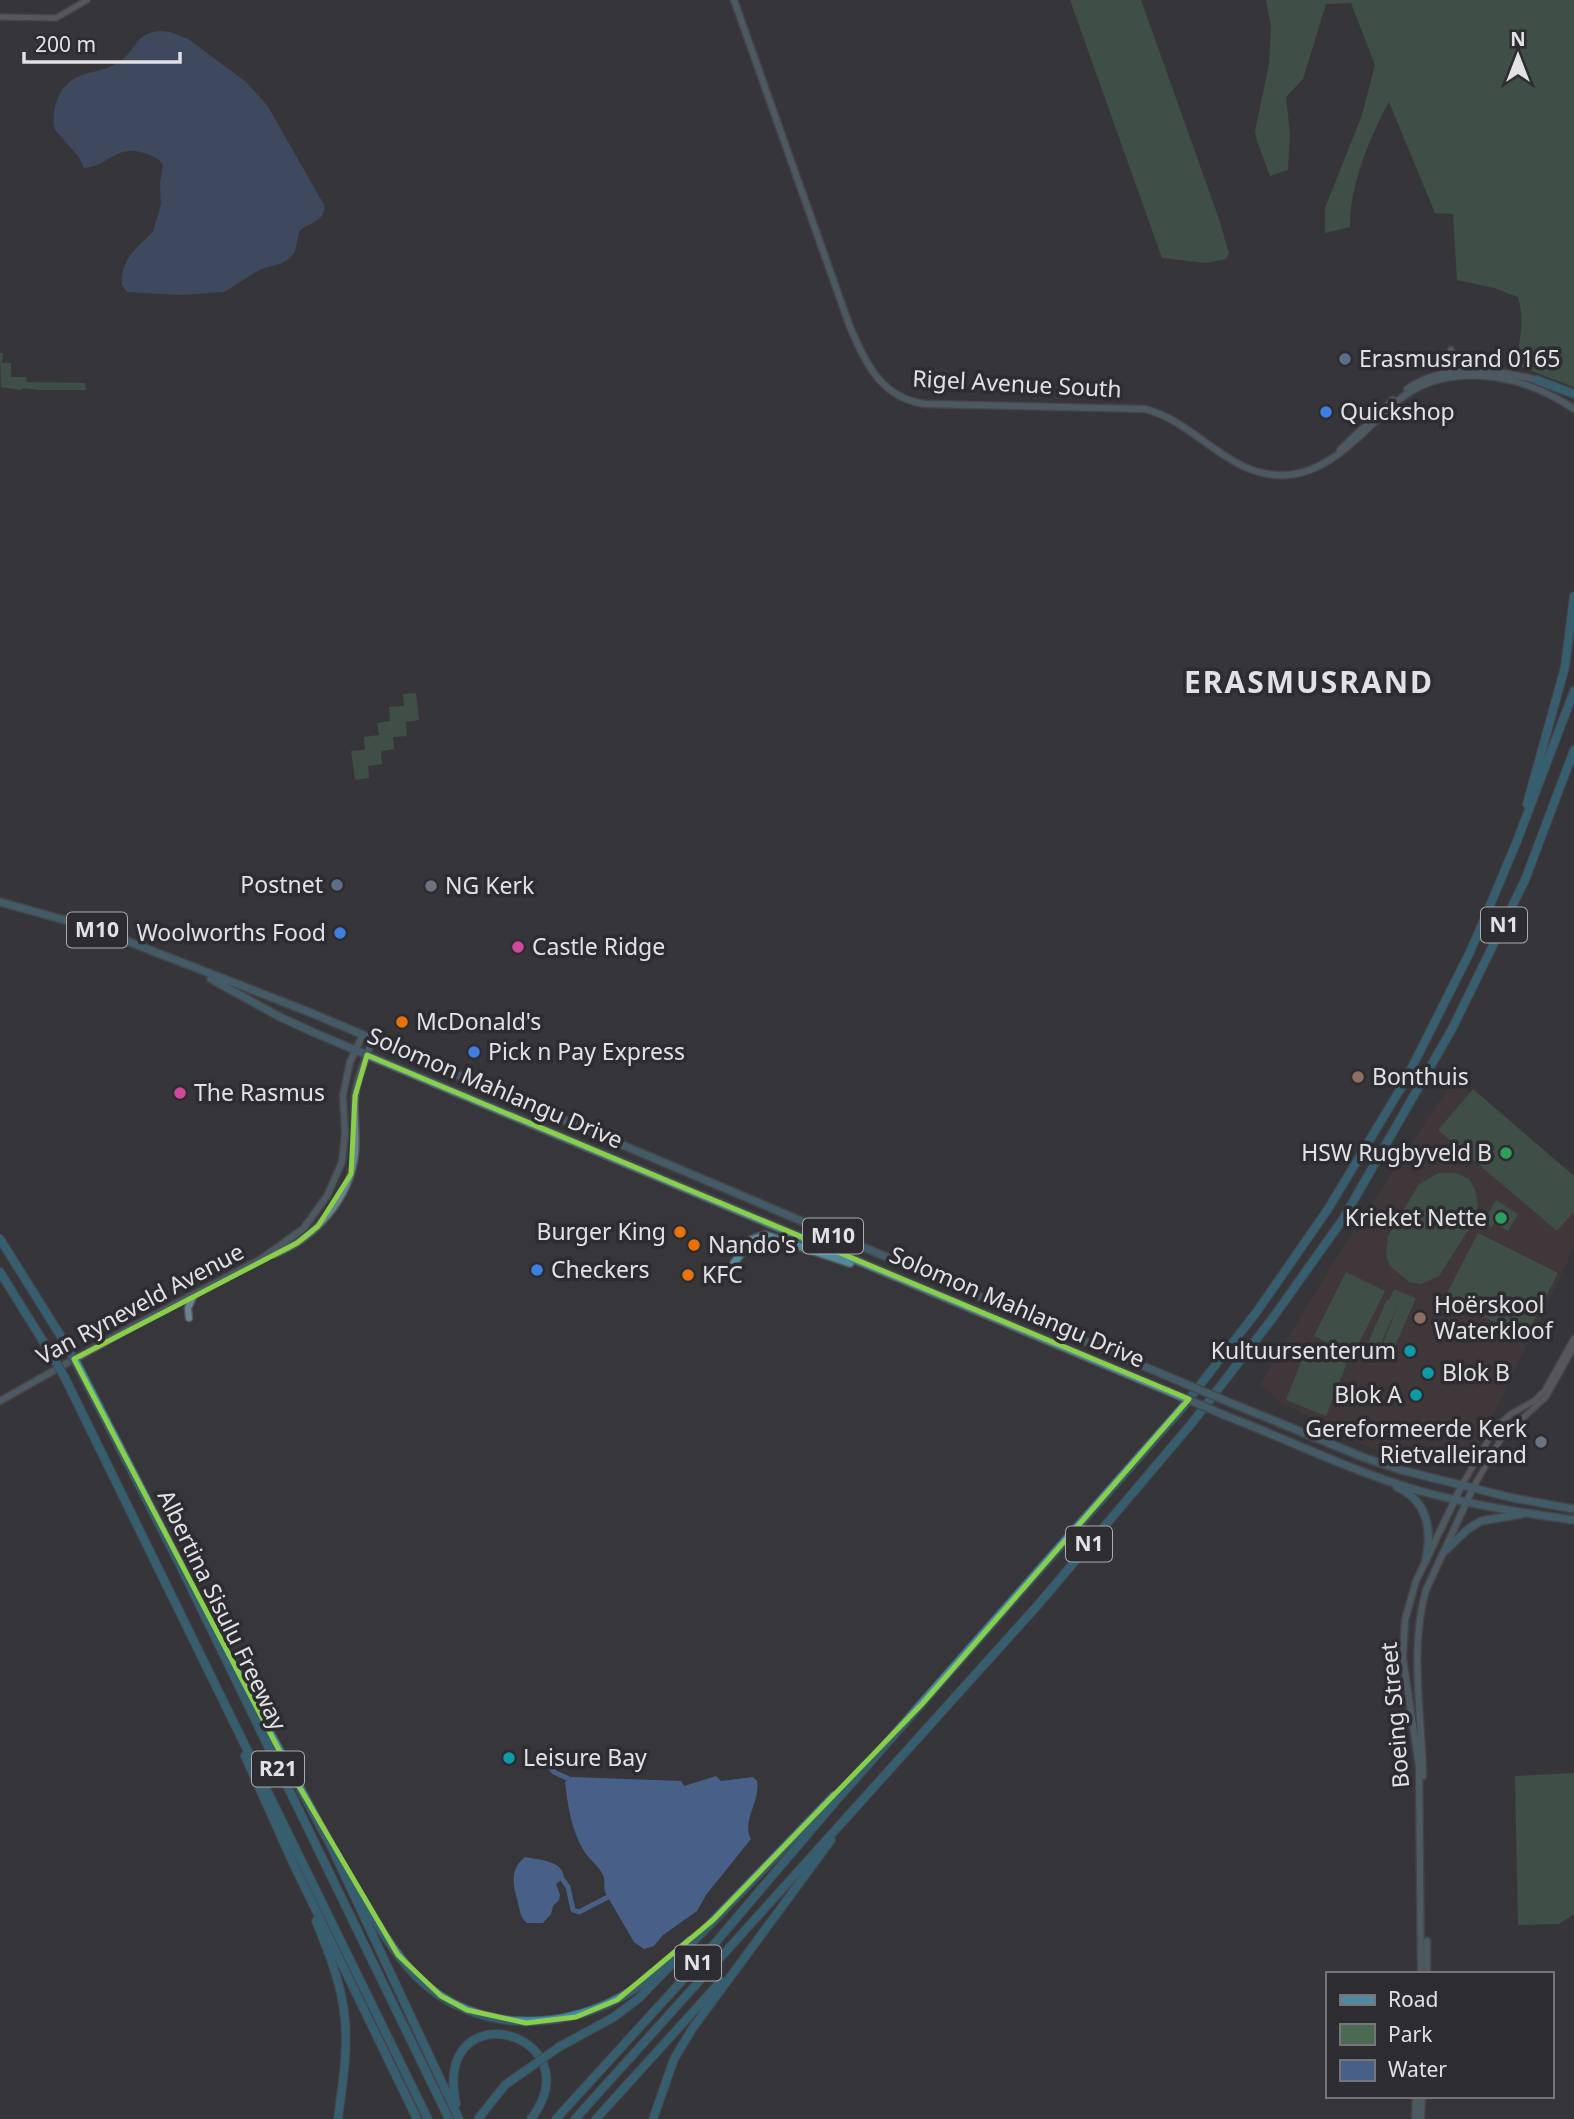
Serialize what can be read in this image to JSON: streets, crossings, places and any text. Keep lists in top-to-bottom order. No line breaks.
{"streets":{"highway":["N1","Albertina Sisulu Freeway","R21"],"main road":["Rigel Avenue South","M10","Solomon Mahlangu Drive","Van Ryneveld Avenue","Boeing Street"]},"crossings":[["Solomon Mahlangu Drive","Van Ryneveld Avenue"],["Solomon Mahlangu Drive","Boeing Street"]],"districts":["ERASMUSRAND"],"places":["Erasmusrand 0165","Quickshop","Postnet","NG Kerk","Woolworths Food","Castle Ridge","McDonald's","Pick n Pay Express","Bonthuis","The Rasmus","HSW Rugbyveld B","Krieket Nette","Burger King","Nando's","Checkers","KFC","Hoërskool Waterkloof","Kultuursenterum","Blok B","Blok A","Gereformeerde Kerk Rietvalleirand","Leisure Bay"],"legend":["Road","Park","Water"],"scale_bar":"200 m","north":"top"}
